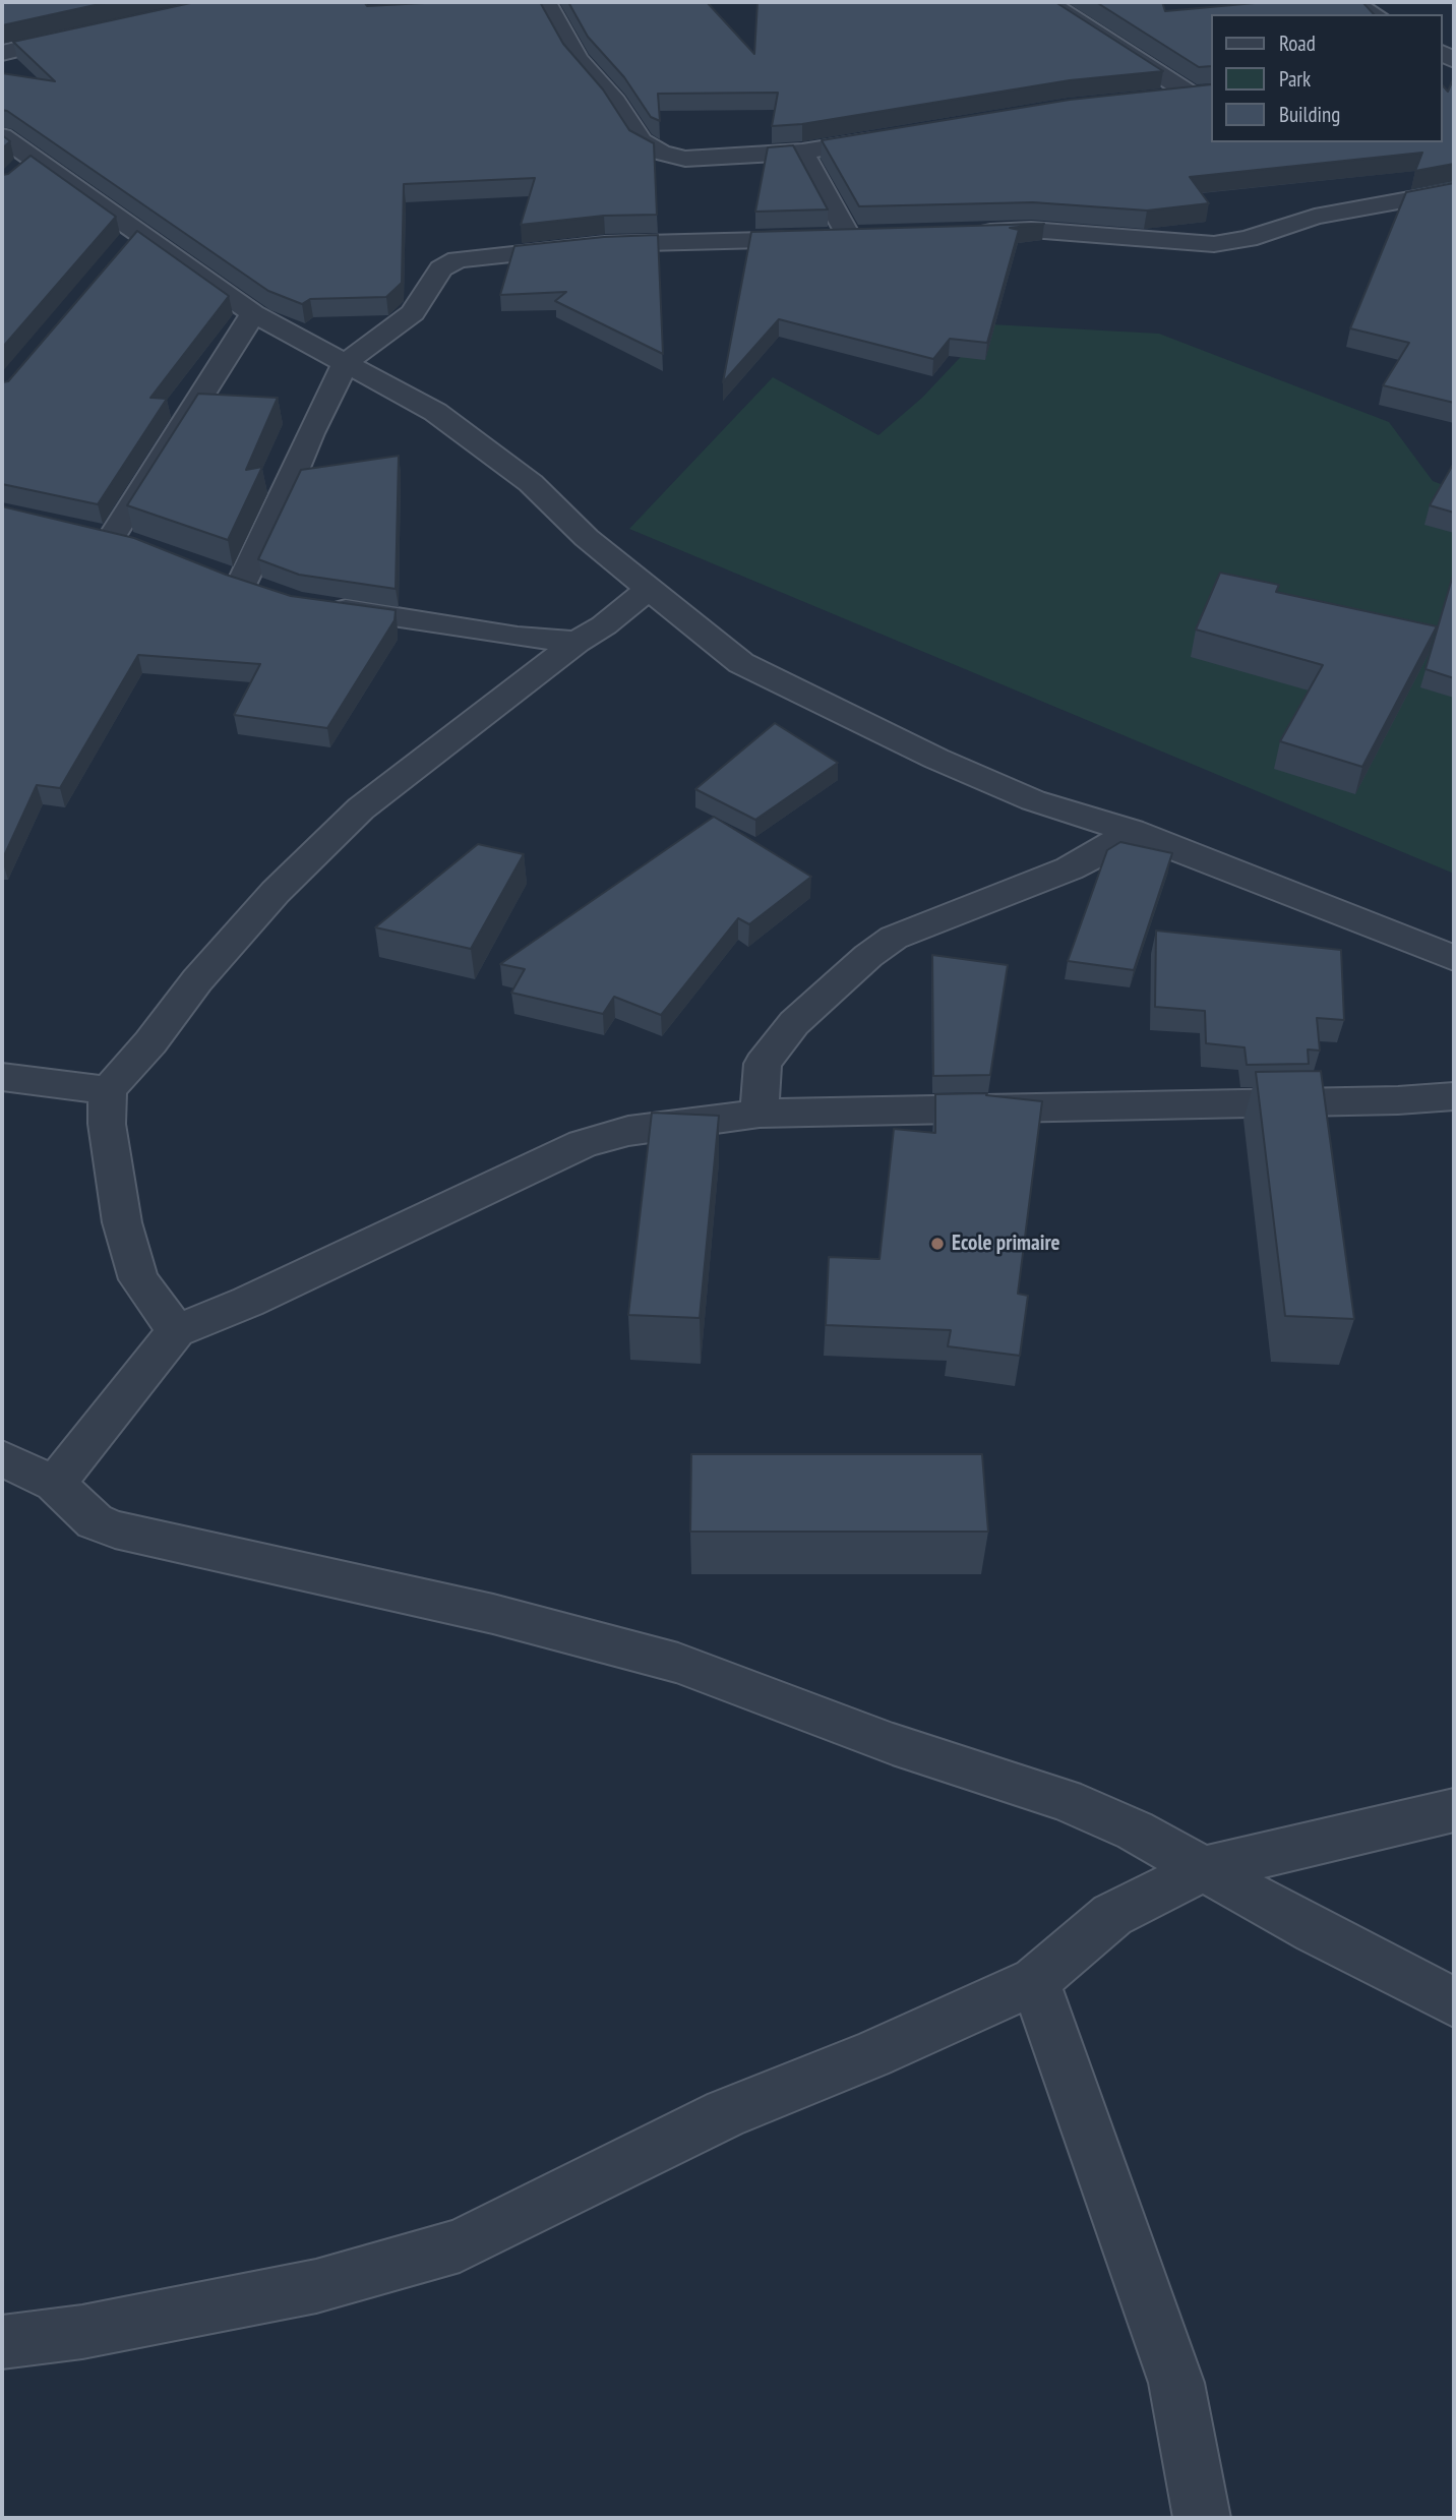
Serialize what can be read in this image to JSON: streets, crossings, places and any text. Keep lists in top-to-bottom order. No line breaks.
{"places":["Ecole primaire"],"legend":["Road","Park","Building"]}
